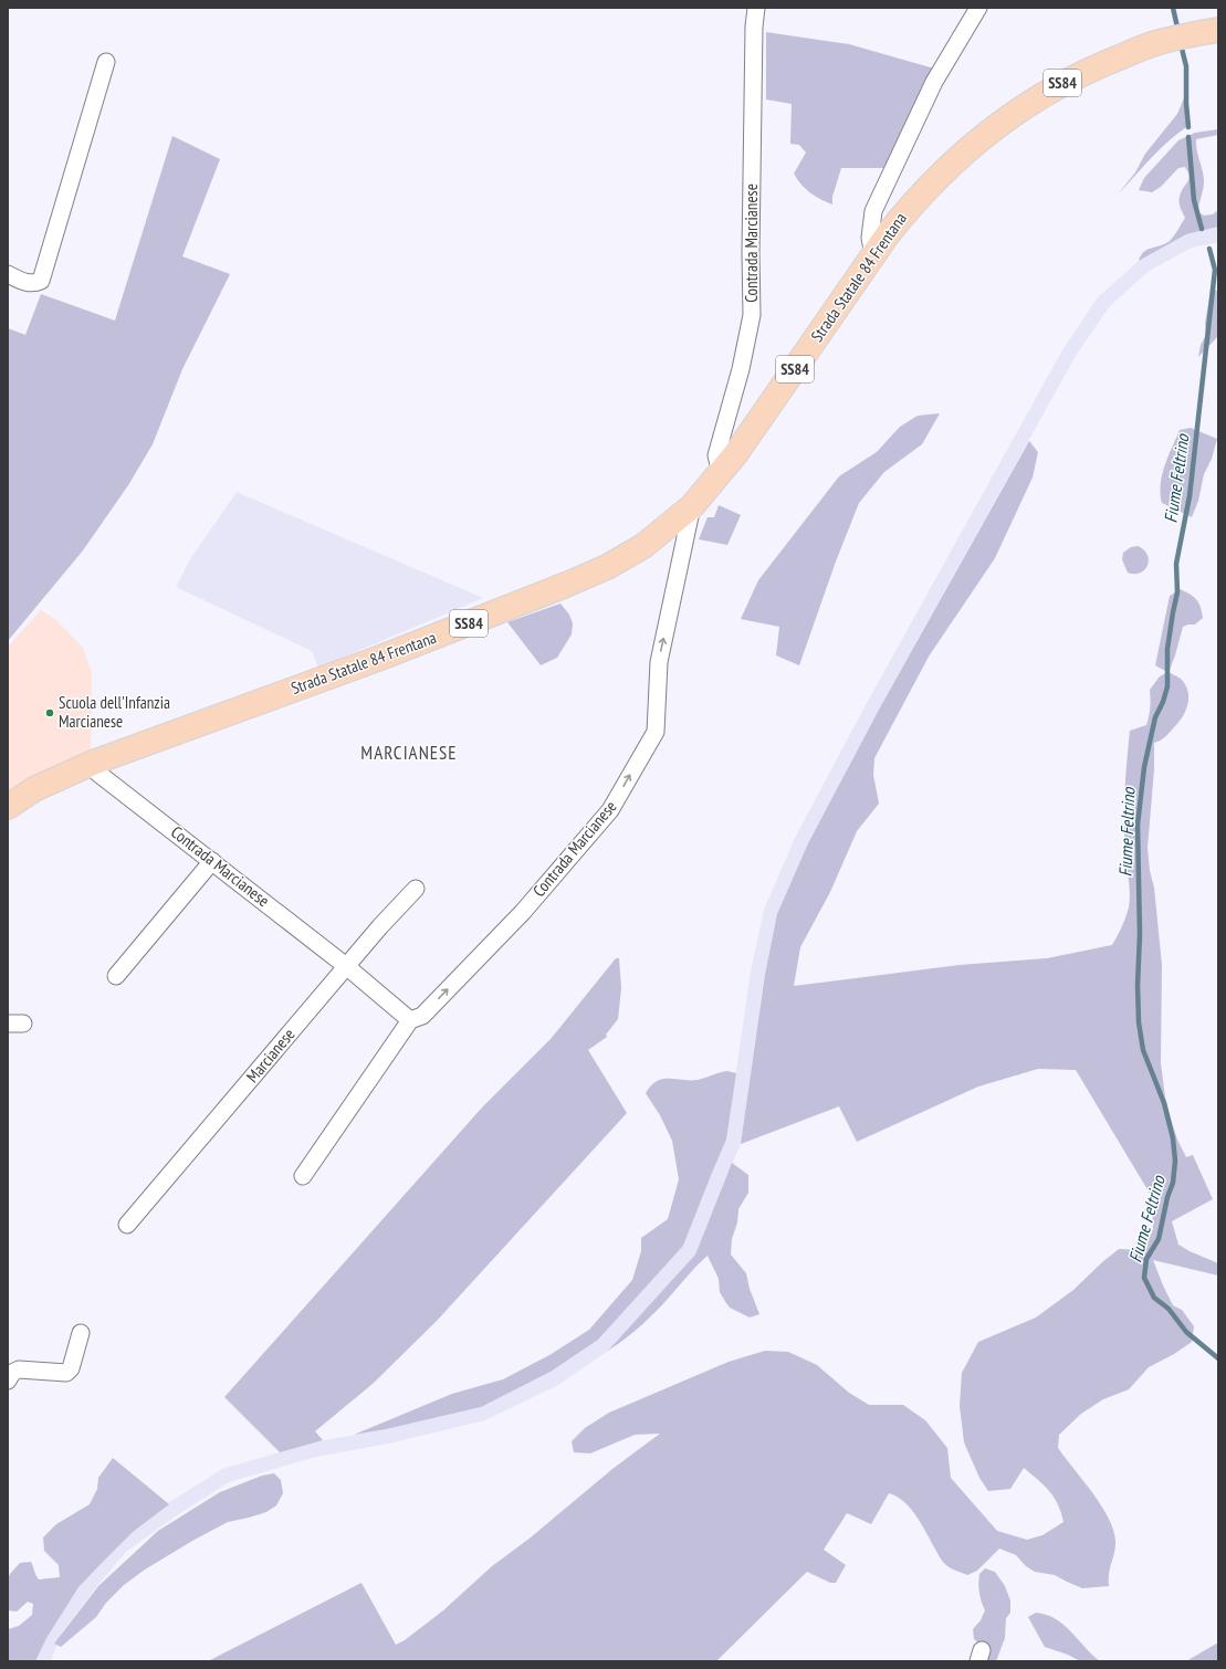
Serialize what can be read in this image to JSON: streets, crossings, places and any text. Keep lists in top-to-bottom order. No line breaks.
{"streets":{"main road":["SS84","Strada Statale 84 Frentana"],"street":["Contrada Marcianese","Marcianese"]},"crossings":[["Contrada Marcianese","Strada Statale 84 Frentana"],["Contrada Marcianese","Marcianese"]],"districts":["MARCIANESE"],"water":["Fiume Feltrino"],"places":["Scuola dell'Infanzia Marcianese"]}
